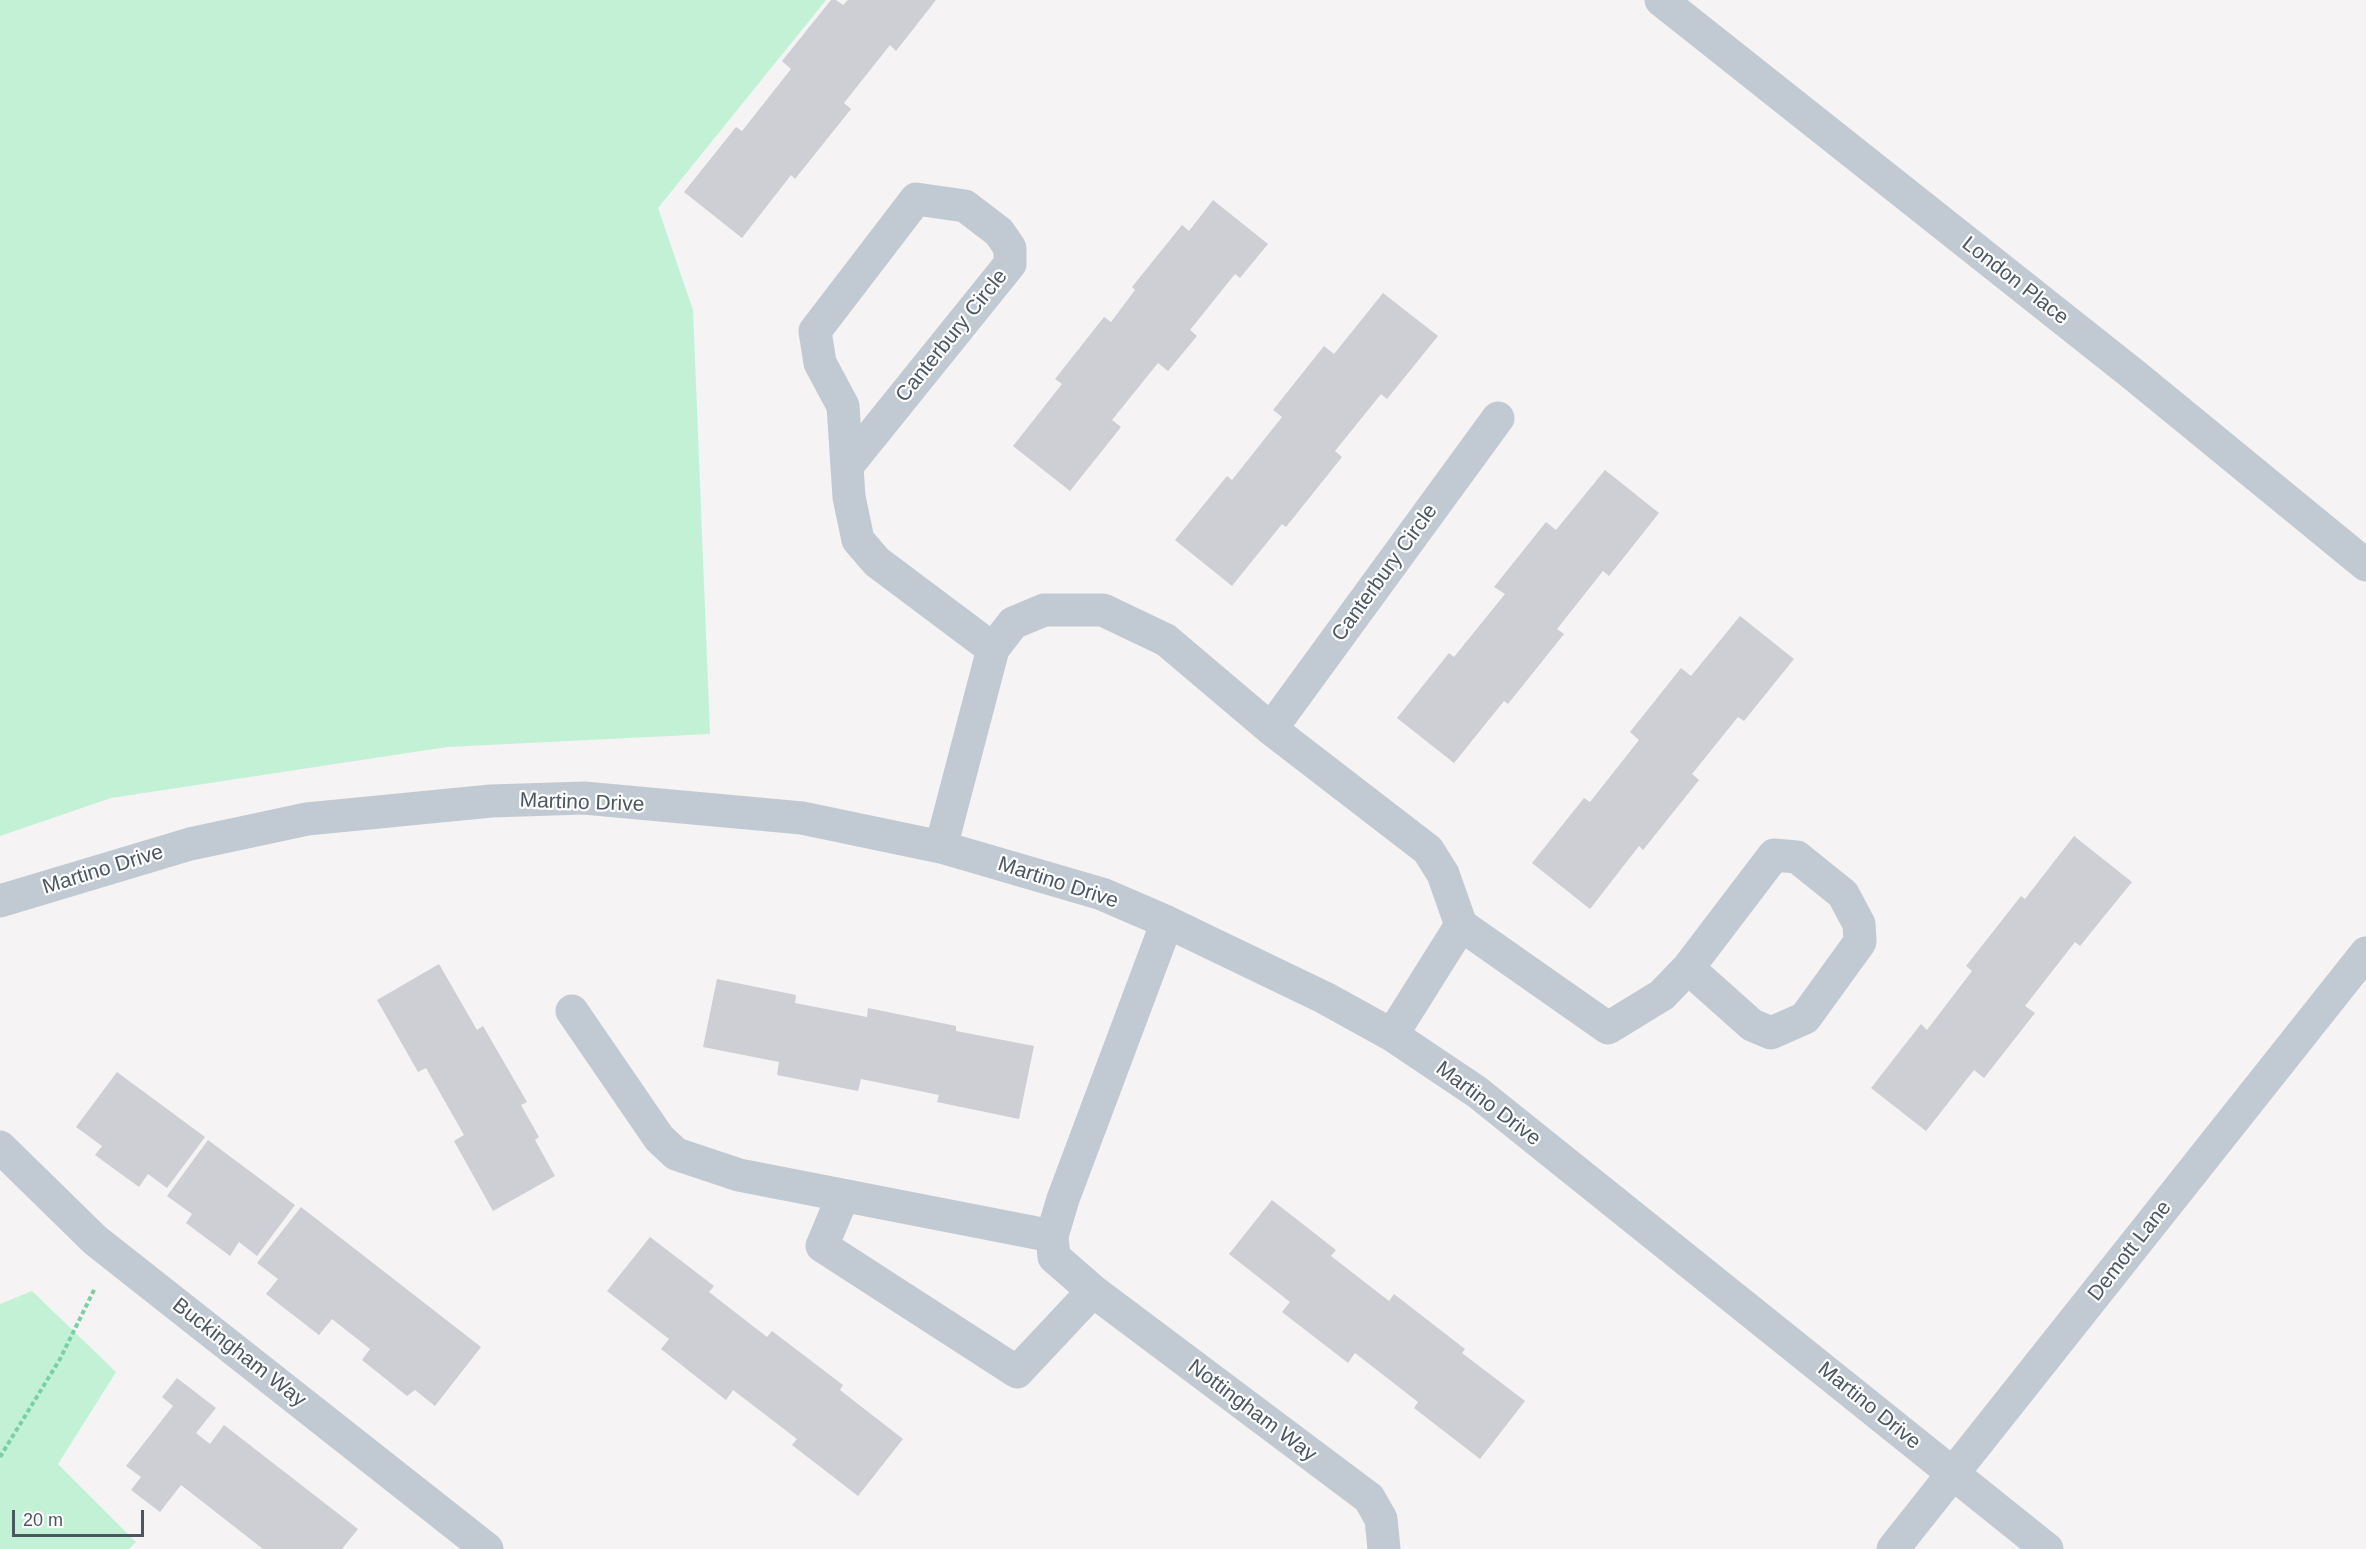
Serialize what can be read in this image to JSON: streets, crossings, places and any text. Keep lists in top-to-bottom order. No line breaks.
{"streets":{"street":["London Place","Canterbury Circle","Martino Drive","Demott Lane","Buckingham Way","Nottingham Way"]},"crossings":[["Martino Drive","Demott Lane"]],"scale_bar":"20 m"}
